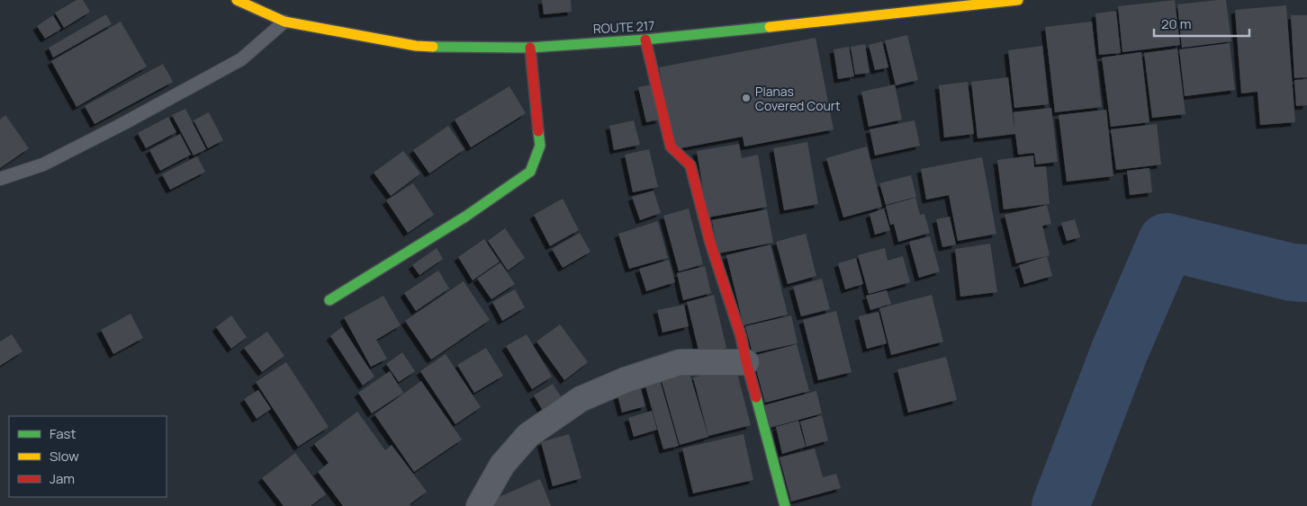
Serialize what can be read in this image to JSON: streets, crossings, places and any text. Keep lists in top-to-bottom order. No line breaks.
{"streets":{"street":["ROUTE 217"]},"places":["Planas Covered Court"],"legend":["Fast","Slow","Jam"],"scale_bar":"20 m"}
